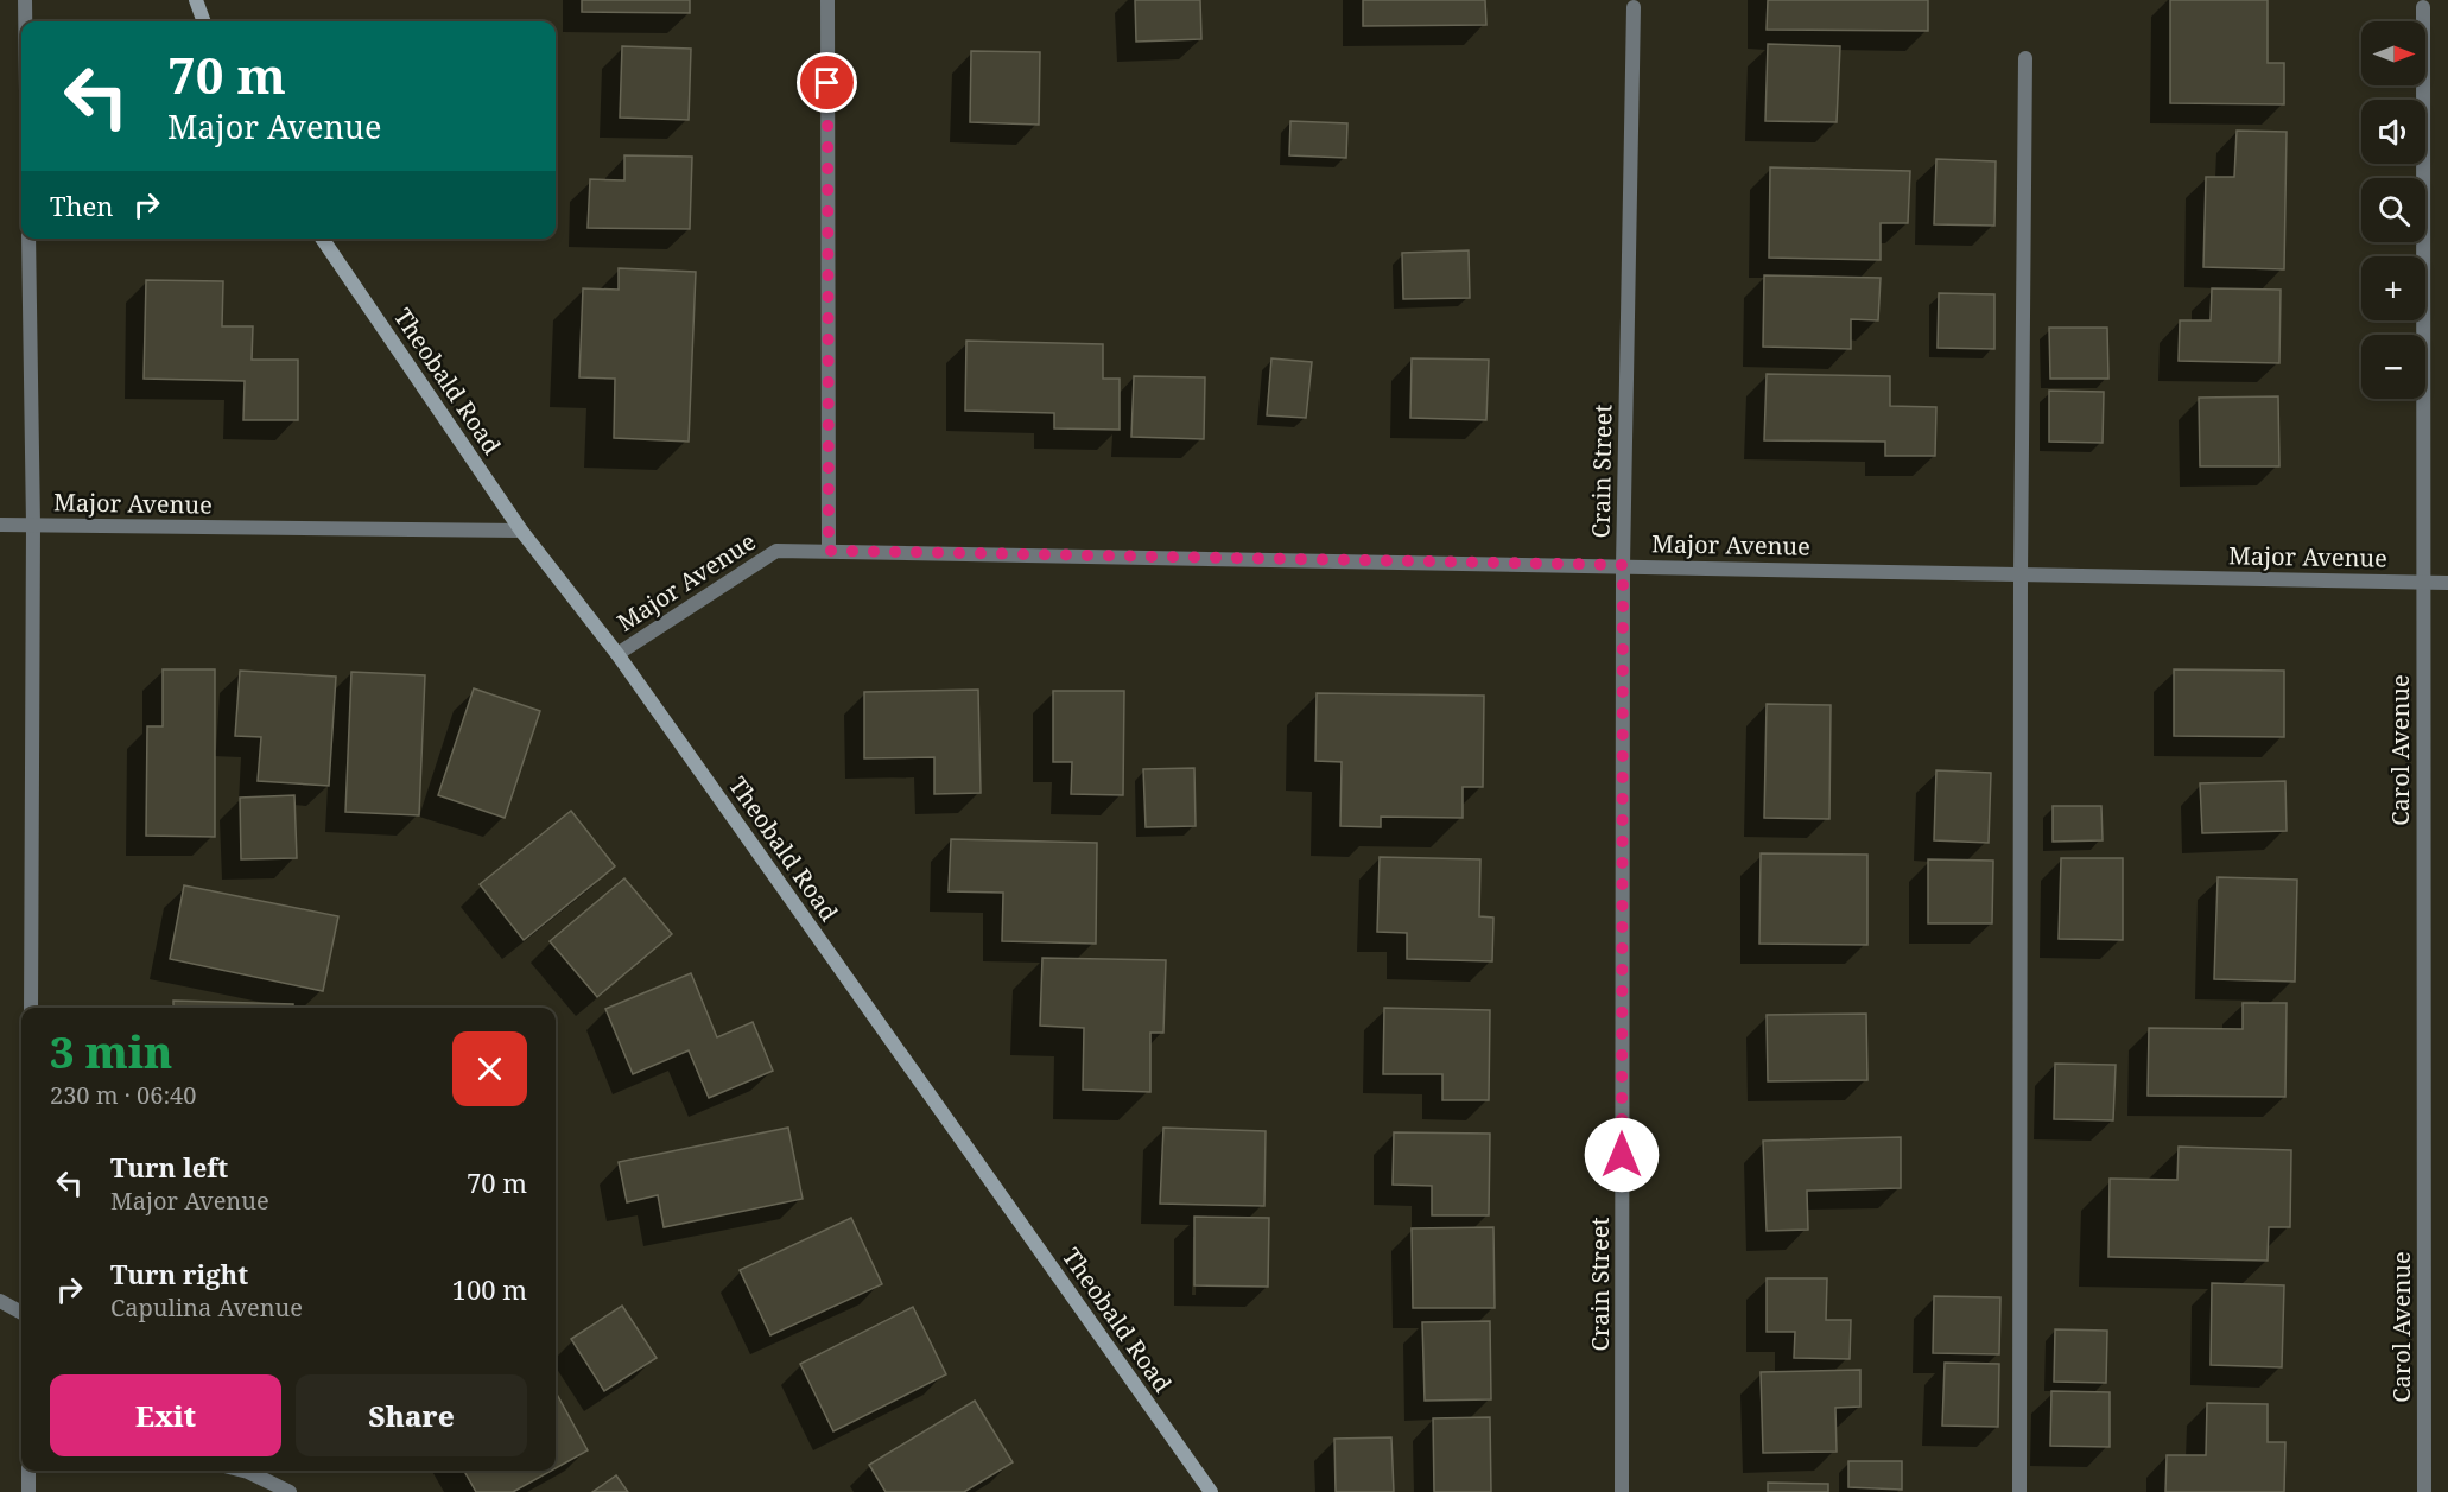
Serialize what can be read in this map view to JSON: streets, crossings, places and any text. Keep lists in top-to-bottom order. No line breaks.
{"streets":{"street":["Theobald Road","Crain Street","Major Avenue","Carol Avenue"]},"crossings":[["Theobald Road","Major Avenue"],["Crain Street","Major Avenue"],["Major Avenue","Carol Avenue"]],"north":"right","page":{"map_buttons":["+","−"],"turn":["70 m","Major Avenue"],"then":"Then","heading":["3 min","230 m · 06:40"],"list":[{"name":"Turn left","note":"Major Avenue","value":"70 m"},{"name":"Turn right","note":"Capulina Avenue","value":"100 m"}],"buttons":["Exit","Share"]}}
